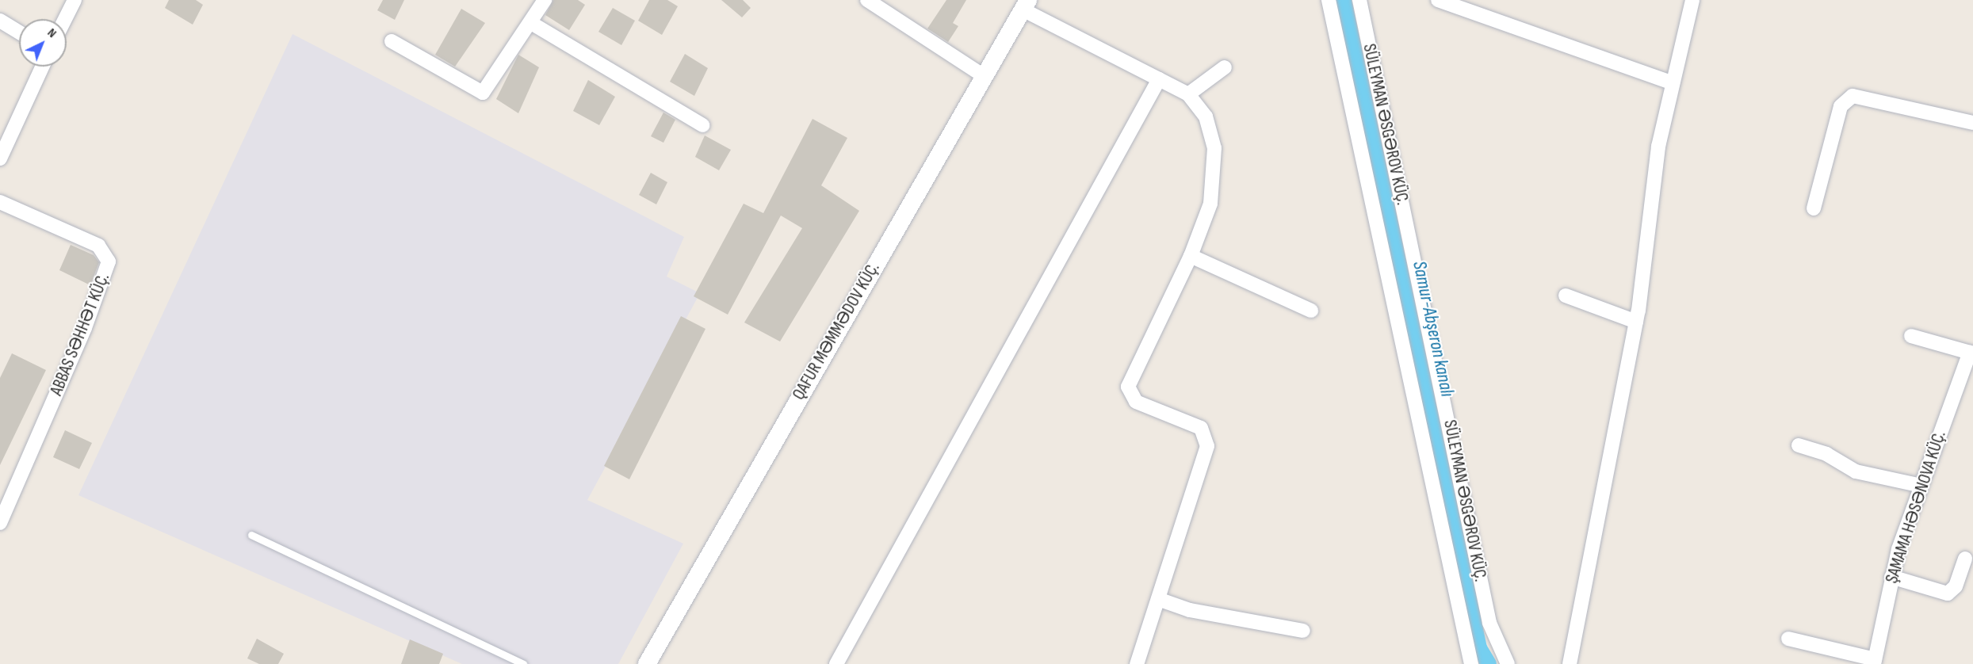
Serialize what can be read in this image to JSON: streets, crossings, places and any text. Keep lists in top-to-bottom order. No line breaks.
{"streets":{"street":["SÜLEYMAN ƏSGƏROV KÜÇ.","QAFUR MƏMMƏDOV KÜÇ.","ABBAS SƏHHƏT KÜÇ.","ŞAMAMA HƏSƏNOVA KÜÇ."]},"water":["Samur-Abşeron kanalı"],"north":"top right"}
